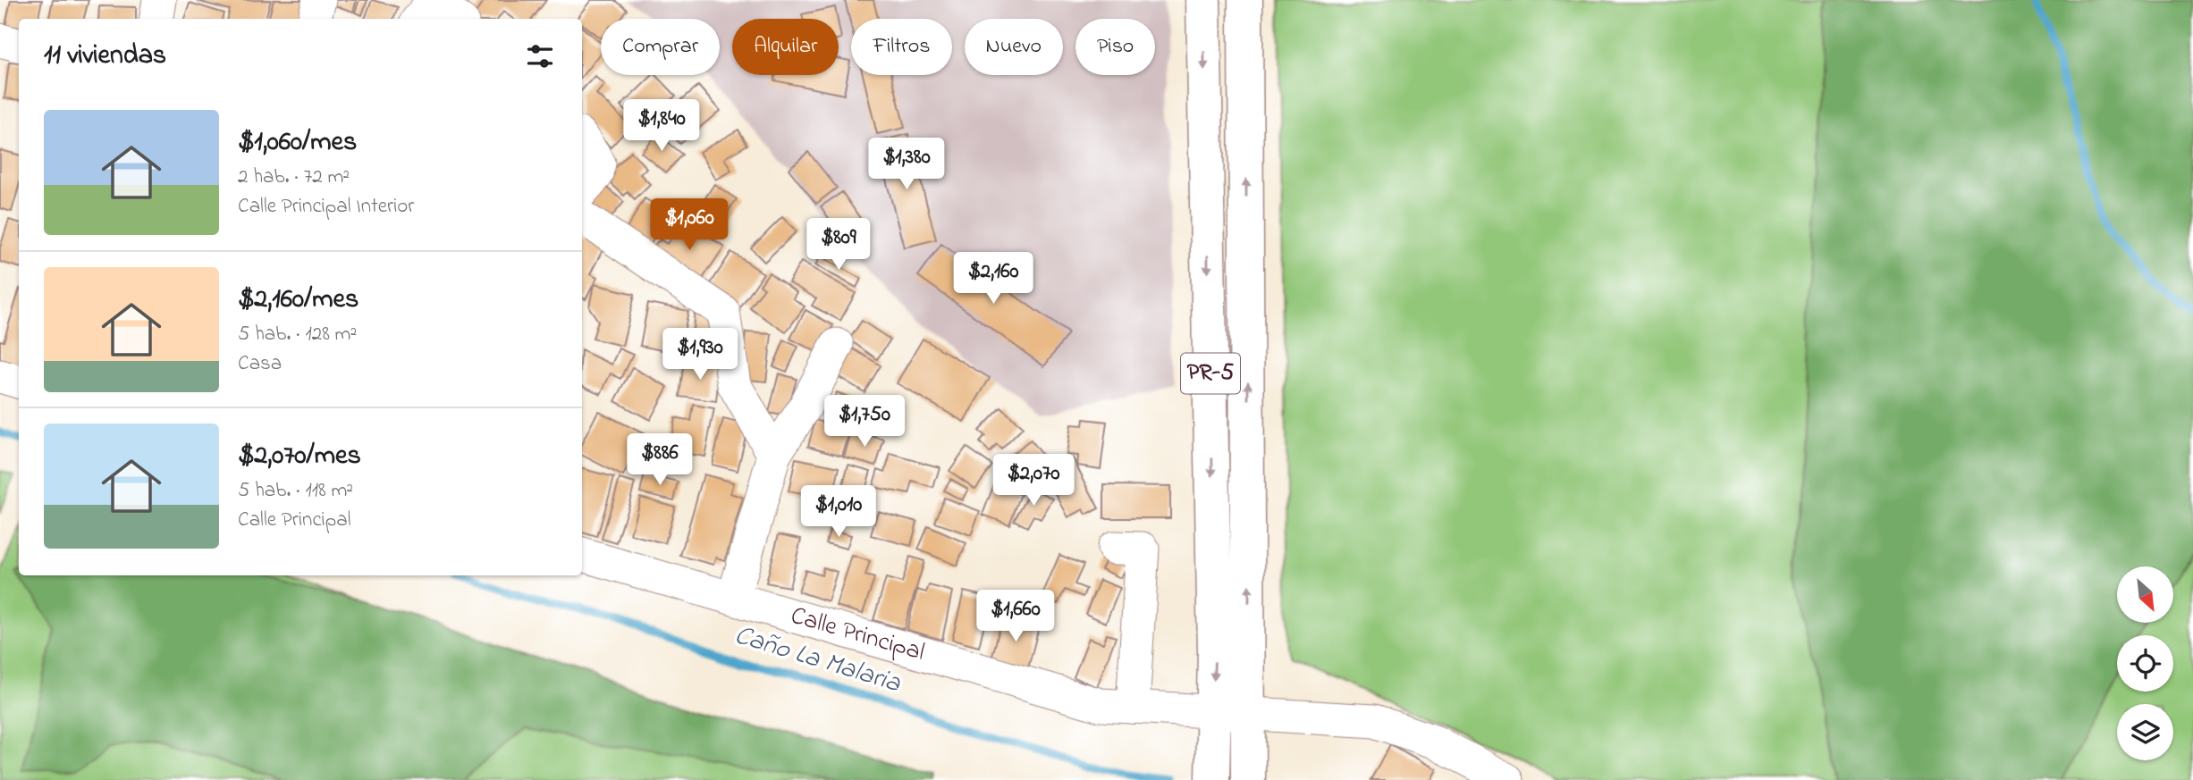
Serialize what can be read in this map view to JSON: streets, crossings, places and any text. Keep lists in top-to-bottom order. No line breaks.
{"streets":{"main road":["PR-5"],"street":["Calle Principal"]},"crossings":[["PR-5","Calle Principal"]],"water":["Caño La Malaria"],"north":"bottom right","page":{"chip":["Comprar","Alquilar","Filtros","Nuevo","Piso"],"heading":"11 viviendas","list":[{"name":"$1,060/mes","note":"2 hab. · 72 m² · Calle Principal Interior"},{"name":"$2,160/mes","note":"5 hab. · 128 m² · Casa"},{"name":"$2,070/mes","note":"5 hab. · 118 m² · Calle Principal"}],"price":["$1,840","$1,380","$1,060","$809","$2,160","$1,930","$1,750","$886","$2,070","$1,010","$1,660"]}}
